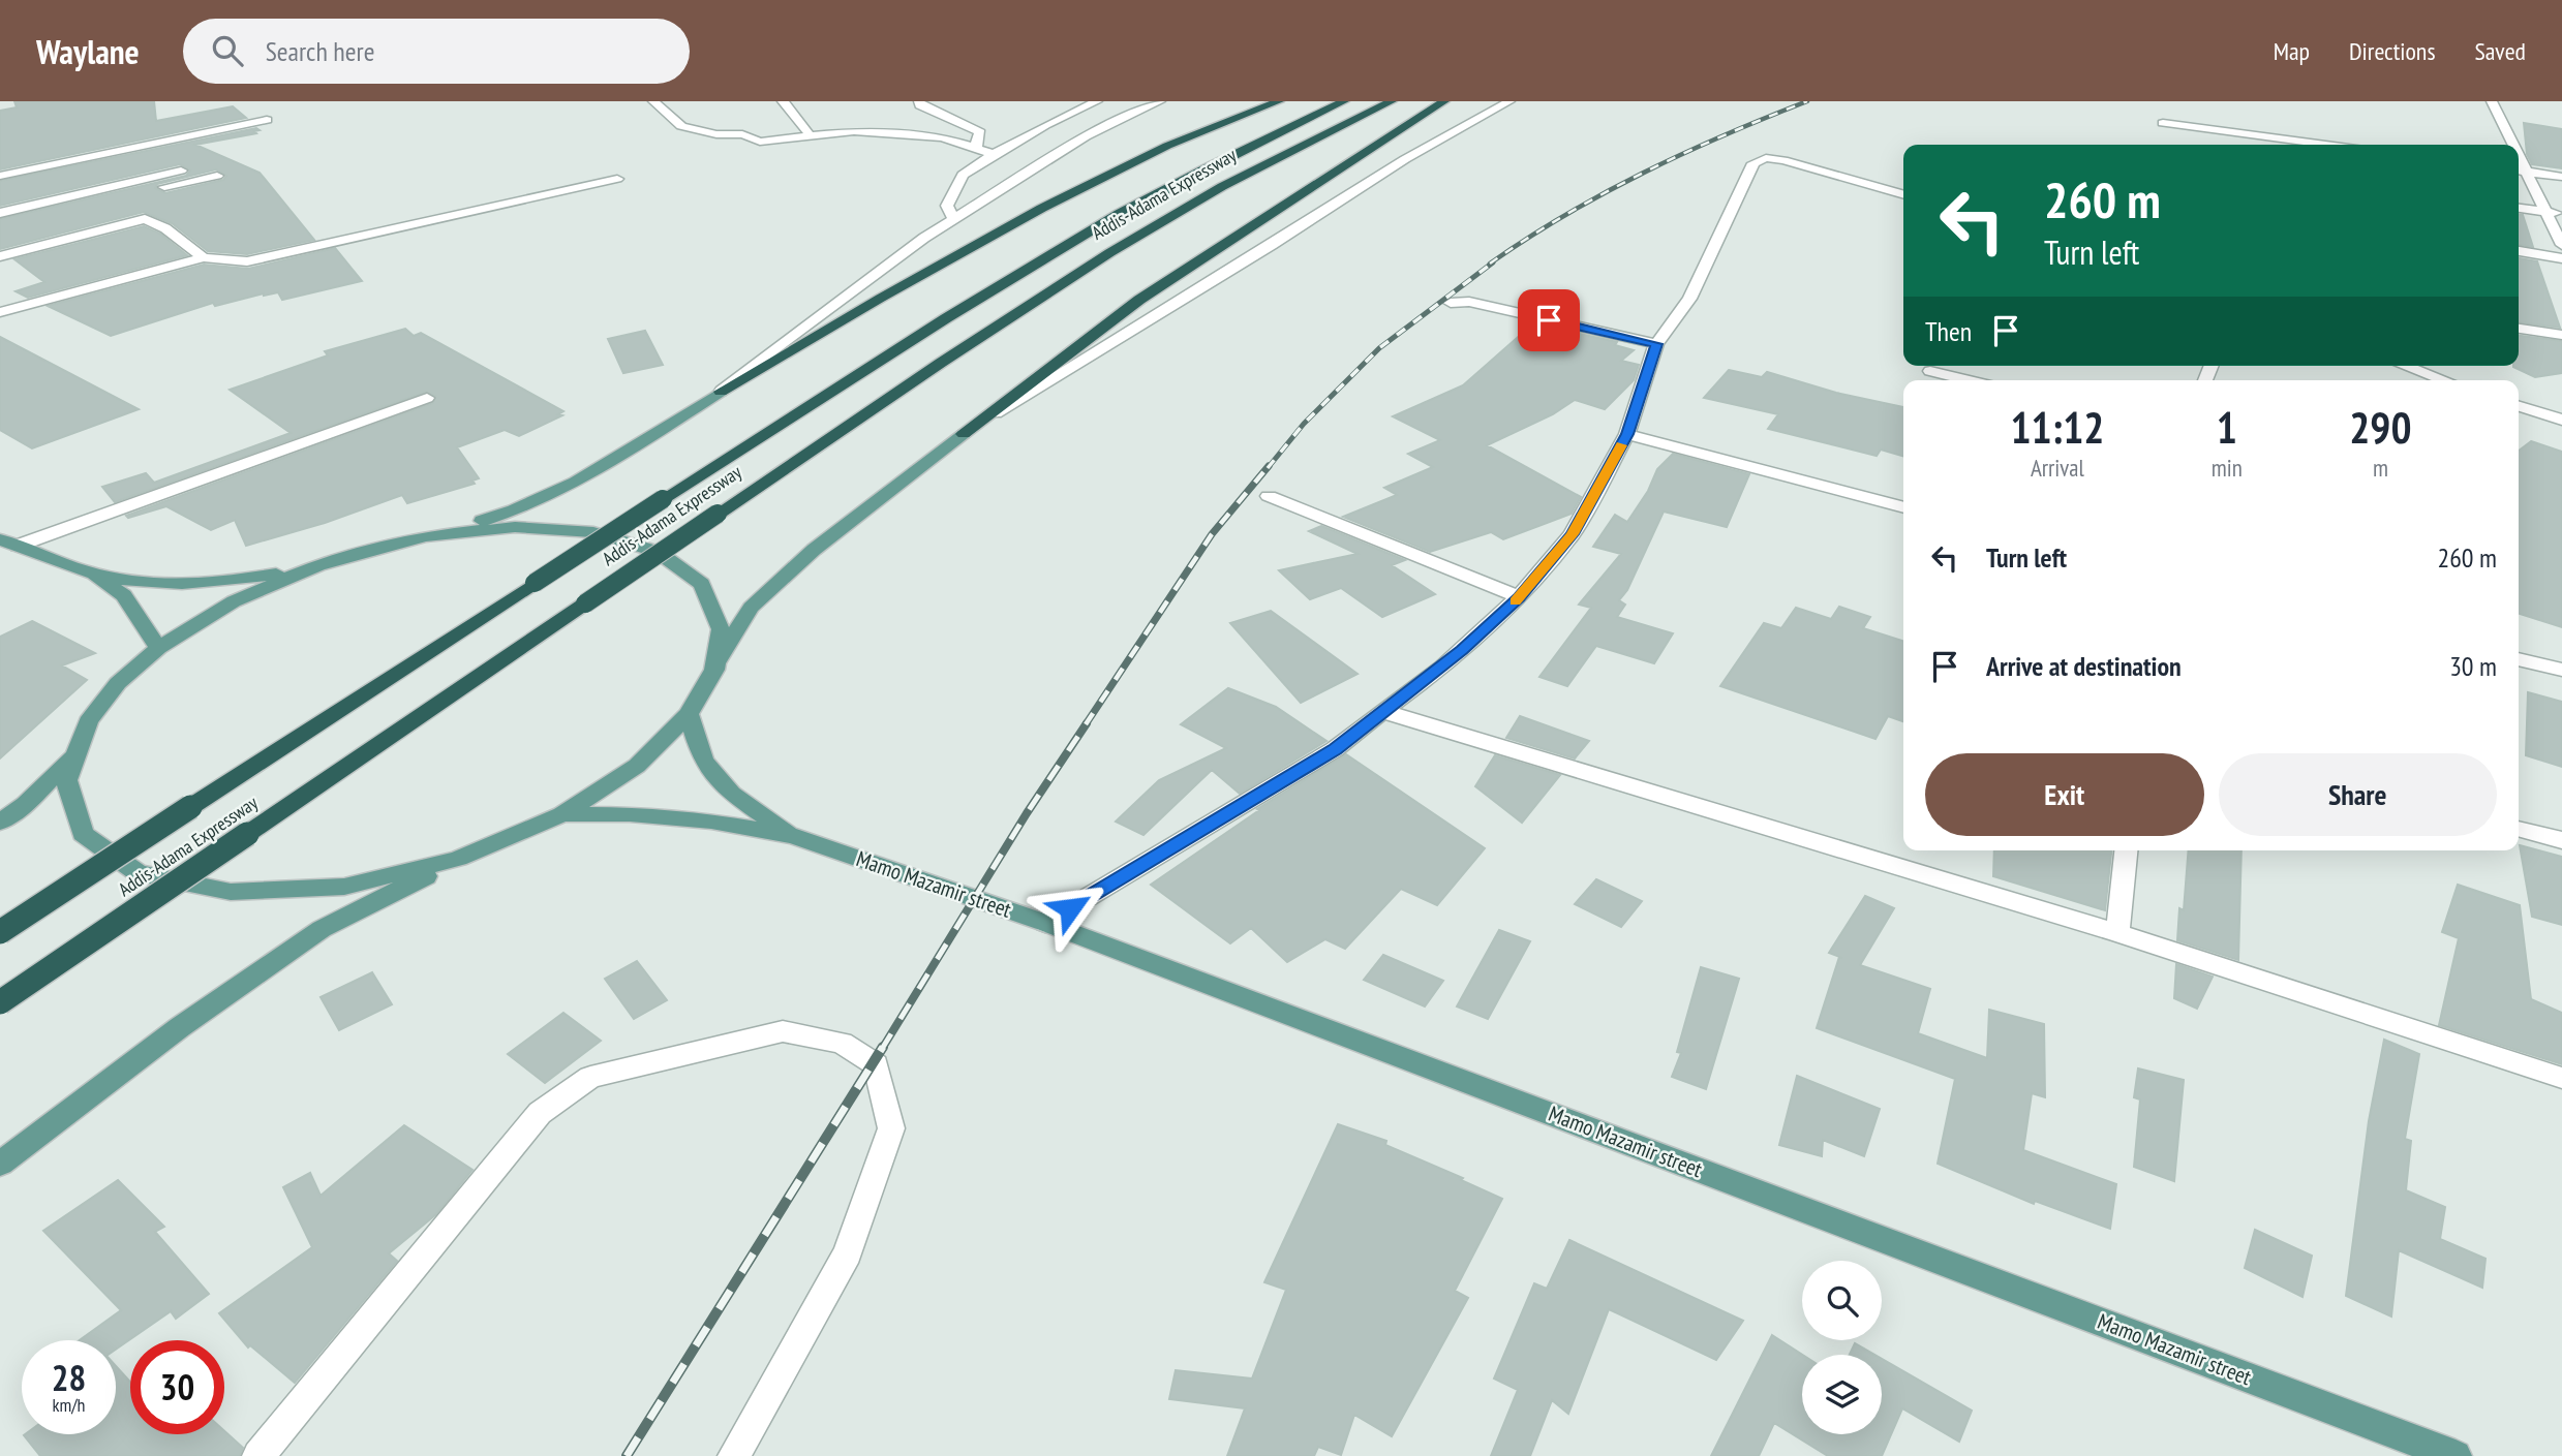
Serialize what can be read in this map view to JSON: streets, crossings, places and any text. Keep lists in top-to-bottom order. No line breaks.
{"streets":{"highway":["Addis-Adama Expressway"],"main road":["Mamo Mazamir street"]},"page":{"header":"Waylane","search":"Search here","nav":["Map","Directions","Saved"],"turn":["260 m","Turn left"],"then":"Then","eta":["11:12","Arrival","1","min","290","m"],"list":[{"name":"Turn left","value":"260 m"},{"name":"Arrive at destination","value":"30 m"}],"buttons":["Exit","Share"],"speed":"28 km/h","limit":"30"}}
